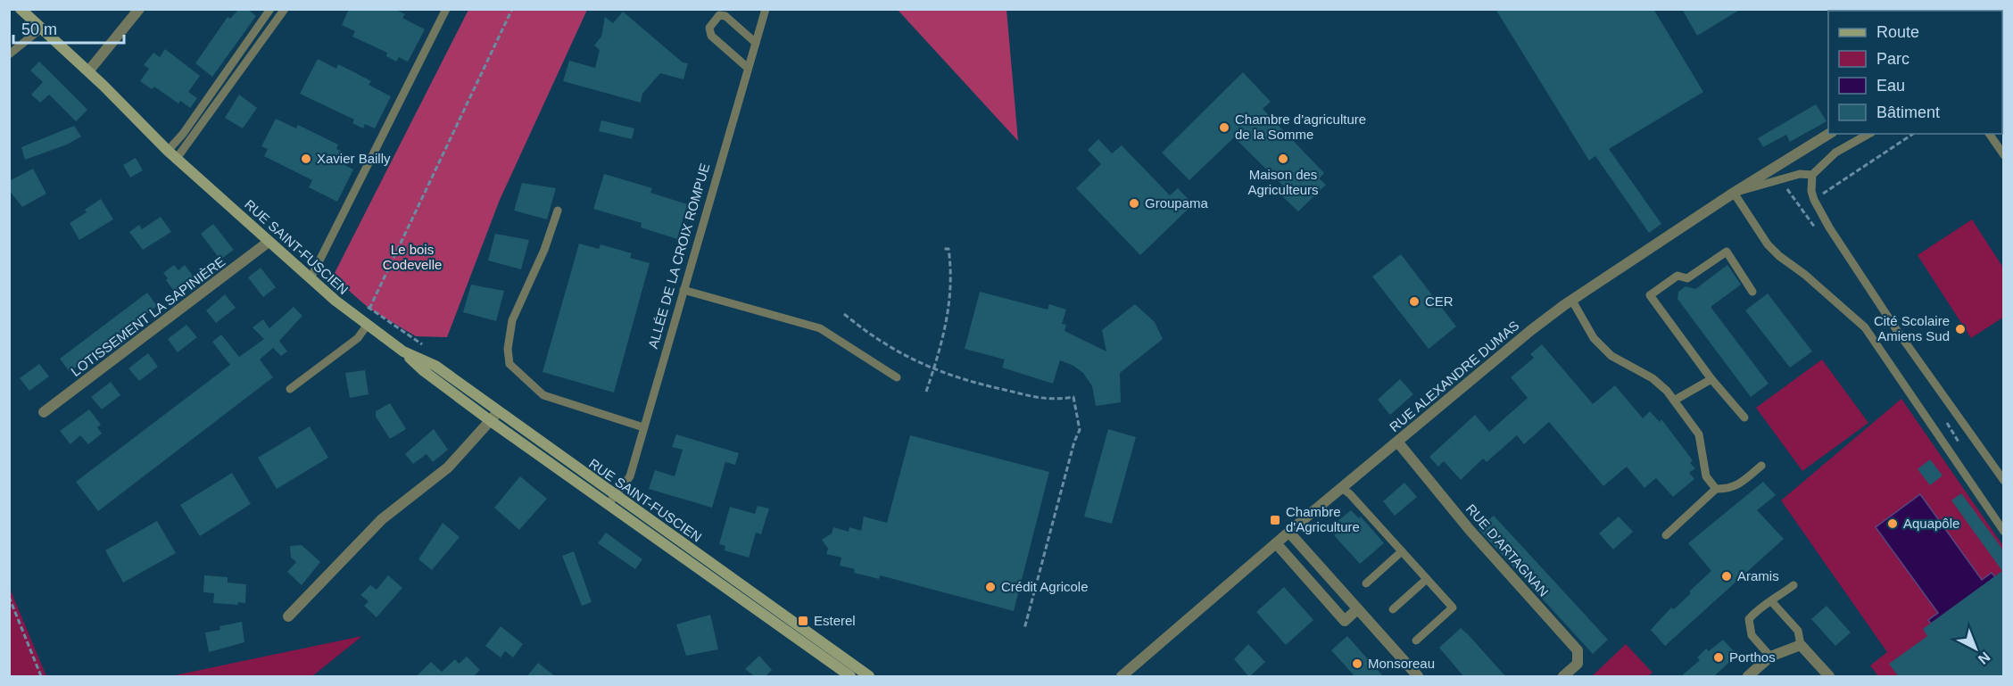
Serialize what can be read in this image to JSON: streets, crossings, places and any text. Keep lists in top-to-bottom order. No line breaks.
{"streets":{"main road":["RUE SAINT-FUSCIEN"],"street":["LOTISSEMENT LA SAPINIÈRE","RUE ALEXANDRE DUMAS","RUE D'ARTAGNAN"],"lane":["ALLÉE DE LA CROIX ROMPUE"]},"crossings":[["RUE SAINT-FUSCIEN","ALLÉE DE LA CROIX ROMPUE"],["RUE SAINT-FUSCIEN","LOTISSEMENT LA SAPINIÈRE"],["RUE ALEXANDRE DUMAS","RUE D'ARTAGNAN"]],"parks":["Le bois Codevelle"],"places":{"other":["Chambre d'agriculture de la Somme","Xavier Bailly","Maison des Agriculteurs","Groupama","CER","Cité Scolaire Amiens Sud","Aquapôle","Aramis","Crédit Agricole","Porthos","Monsoreau"],"transit":["Chambre d'Agriculture","Esterel"]},"legend":["Route","Parc","Eau","Bâtiment"],"scale_bar":"50 m","north":"bottom right"}
